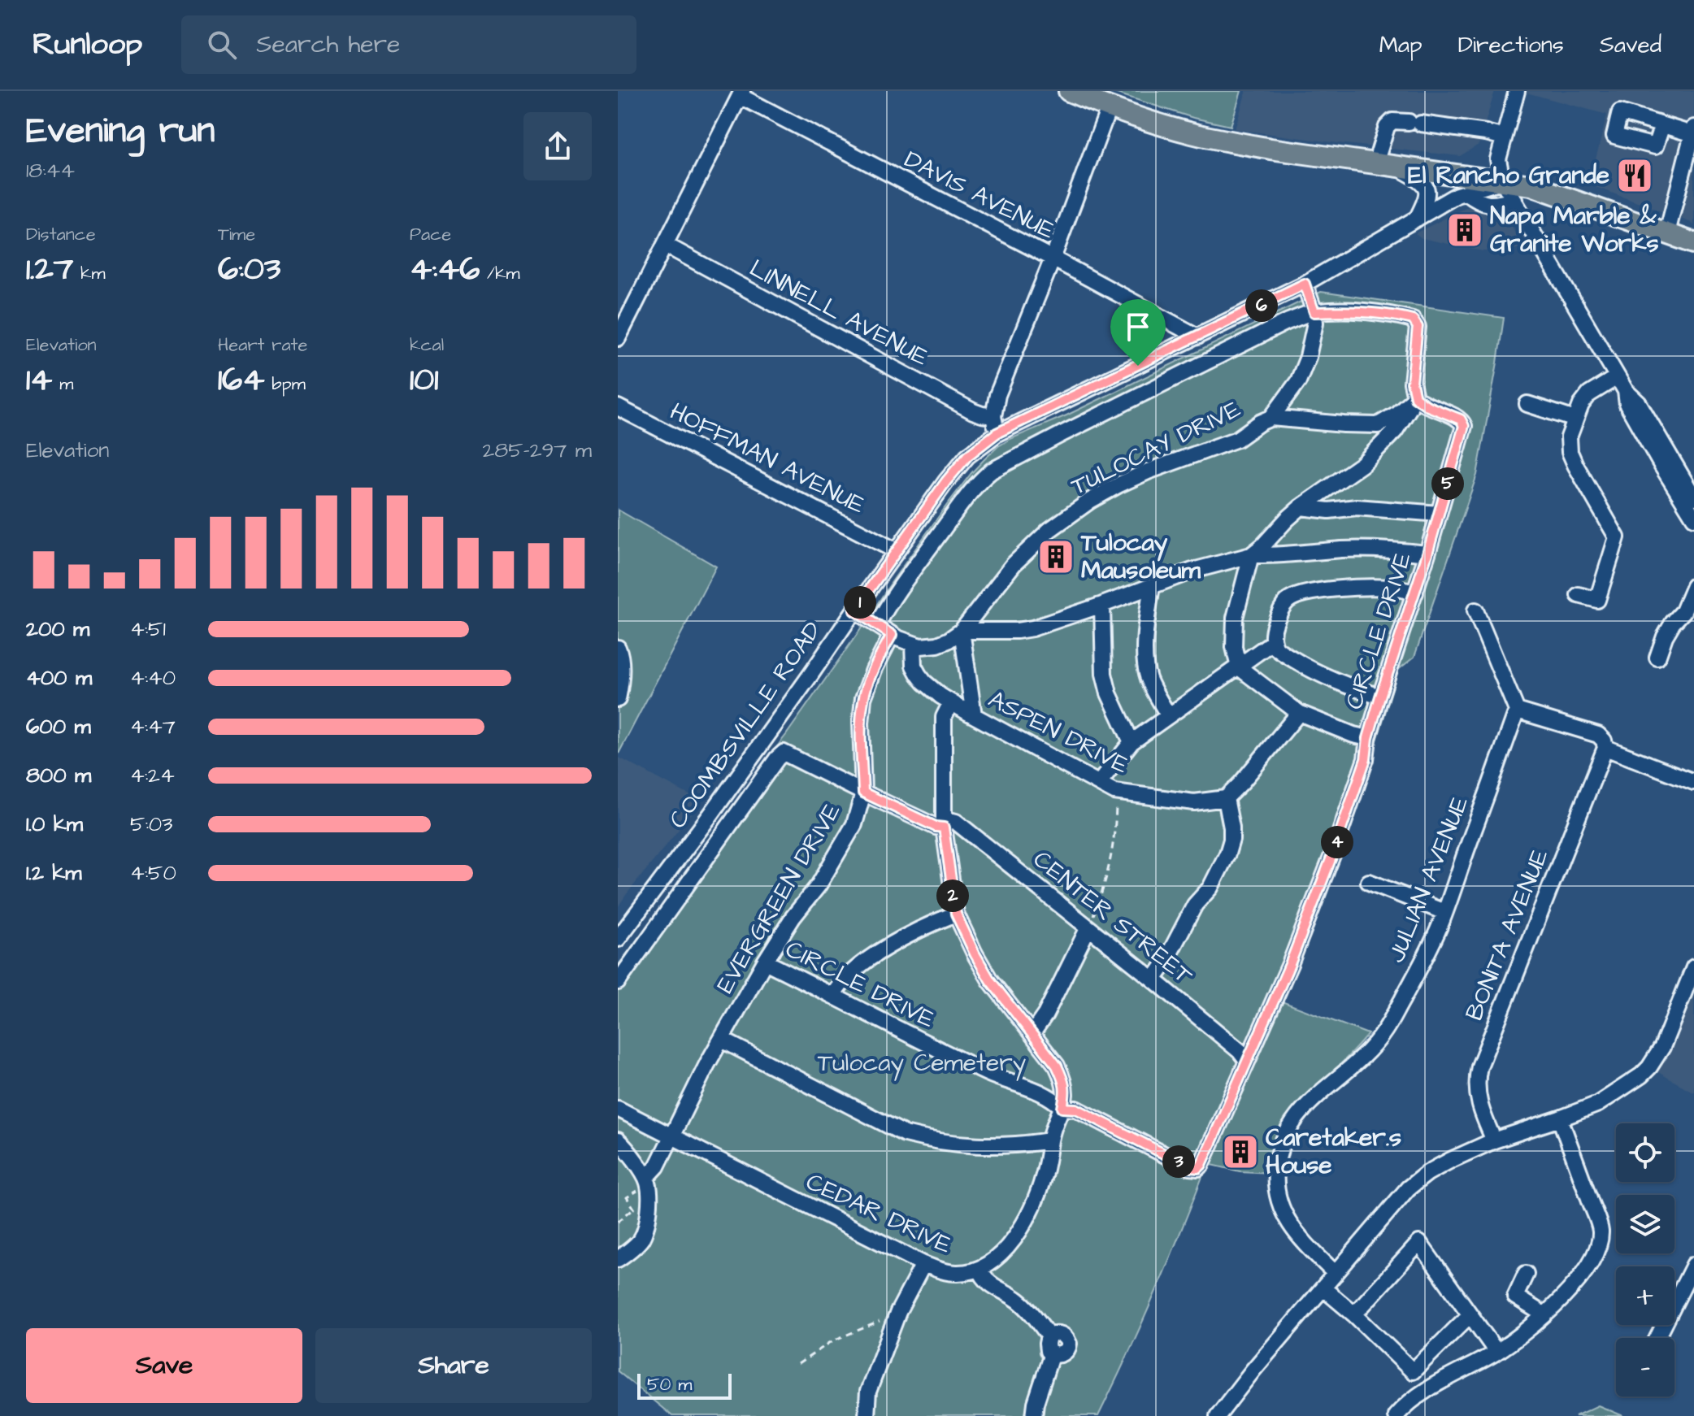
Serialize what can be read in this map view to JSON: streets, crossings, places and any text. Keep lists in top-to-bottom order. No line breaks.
{"streets":{"street":["DAVIS AVENUE","LINNELL AVENUE","TULOCAY DRIVE","HOFFMAN AVENUE","CIRCLE DRIVE","COOMBSVILLE ROAD","ASPEN DRIVE","JULIAN AVENUE","EVERGREEN DRIVE","CENTER STREET","BONITA AVENUE","CEDAR DRIVE"]},"crossings":[["DAVIS AVENUE","COOMBSVILLE ROAD"],["TULOCAY DRIVE","CIRCLE DRIVE"],["TULOCAY DRIVE","COOMBSVILLE ROAD"],["TULOCAY DRIVE","ASPEN DRIVE"],["TULOCAY DRIVE","EVERGREEN DRIVE"],["HOFFMAN AVENUE","COOMBSVILLE ROAD"],["CIRCLE DRIVE","EVERGREEN DRIVE"],["CIRCLE DRIVE","CENTER STREET"],["CIRCLE DRIVE","CEDAR DRIVE"],["ASPEN DRIVE","CEDAR DRIVE"],["EVERGREEN DRIVE","CENTER STREET"],["EVERGREEN DRIVE","CEDAR DRIVE"],["CENTER STREET","CEDAR DRIVE"]],"parks":["Tulocay Cemetery"],"places":{"restaurant":["El Rancho Grande"],"building":["Napa Marble & Granite Works","Tulocay Mausoleum","Caretaker.s House"]},"scale_bar":"50 m","page":{"header":"Runloop","search":"Search here","nav":["Map","Directions","Saved"],"heading":["Evening run","18:44"],"stats":[["Distance","1.27 km"],["Time","6:03"],["Pace","4:46 /km"],["Elevation","14 m"],["Heart rate","164 bpm"],["kcal","101"]],"pins":["6","5","1","4","2","3"],"chart":["Elevation","285–297 m"],"list":[{"name":"200 m","note":"4:51"},{"name":"400 m","note":"4:40"},{"name":"600 m","note":"4:47"},{"name":"800 m","note":"4:24"},{"name":"1.0 km","note":"5:03"},{"name":"1.2 km","note":"4:50"}],"map_buttons":["+","−"],"buttons":["Save","Share"],"scale":"50 m"}}
